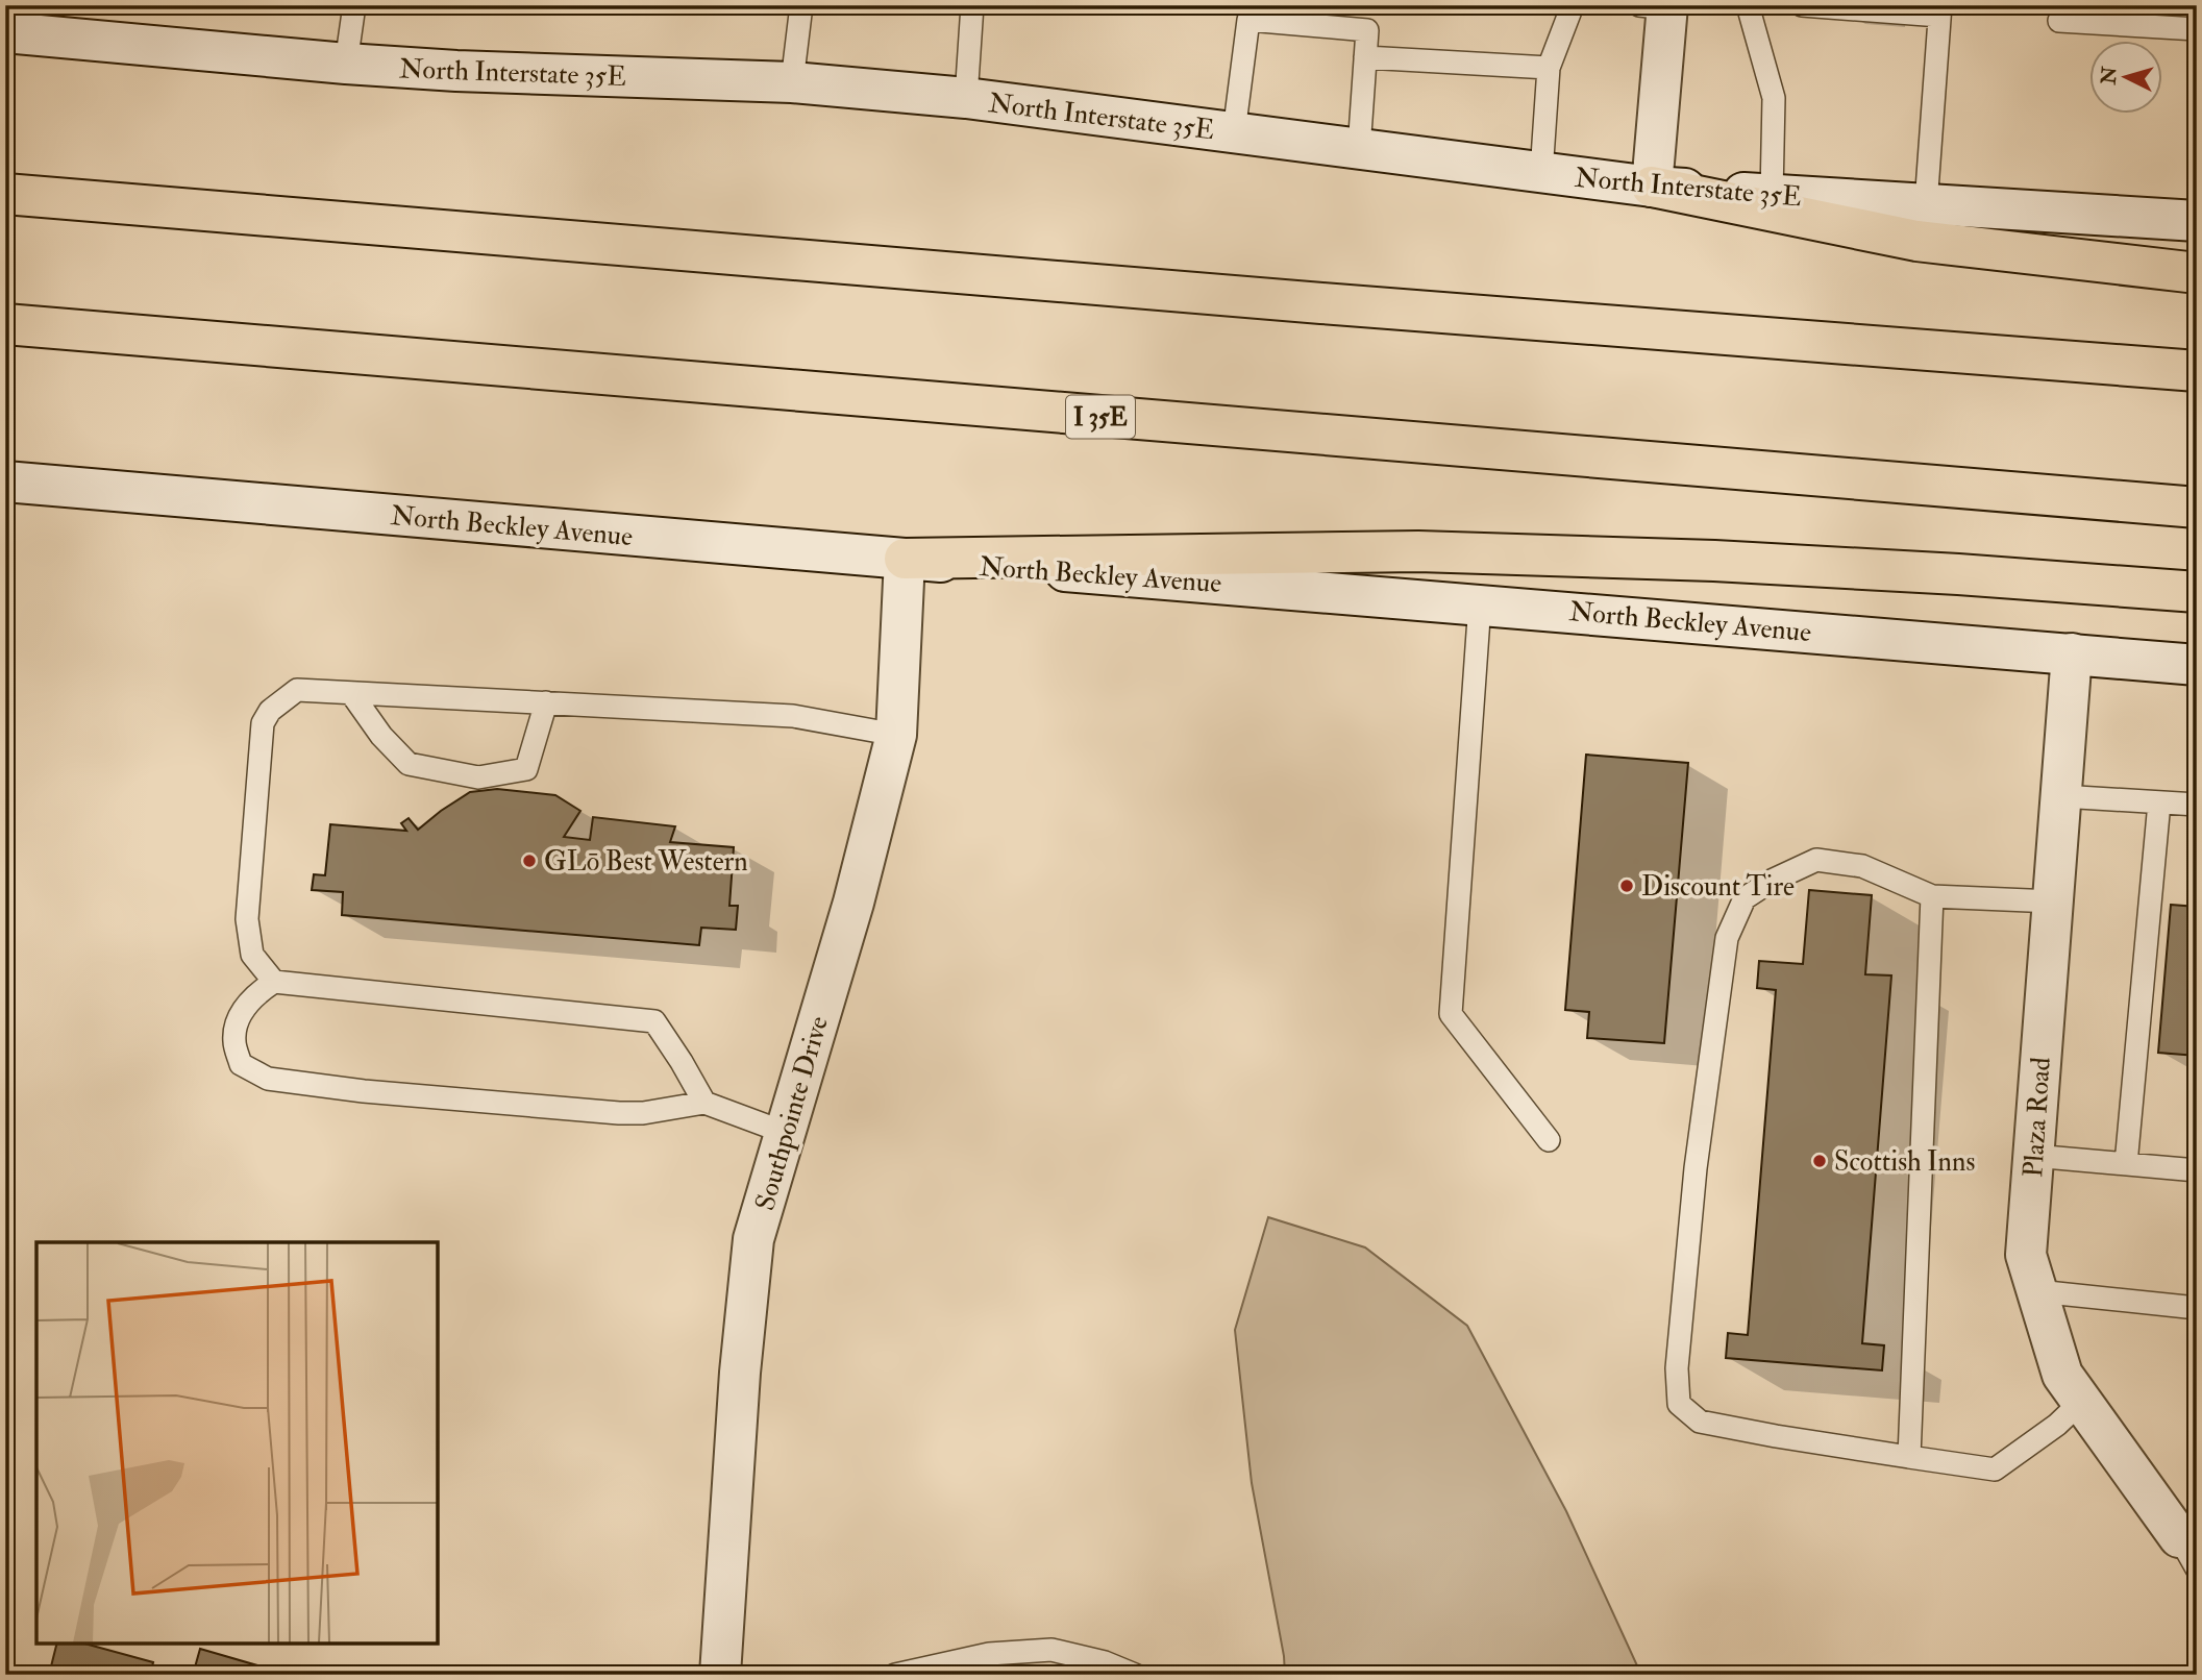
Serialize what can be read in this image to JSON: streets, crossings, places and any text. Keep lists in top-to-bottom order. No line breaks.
{"streets":{"highway":["I 35E"],"main road":["North Interstate 35E","North Beckley Avenue","Southpointe Drive","Plaza Road"]},"crossings":[["North Beckley Avenue","Southpointe Drive"],["North Beckley Avenue","Plaza Road"]],"places":["GLō Best Western","Discount Tire","Scottish Inns"],"north":"left"}
